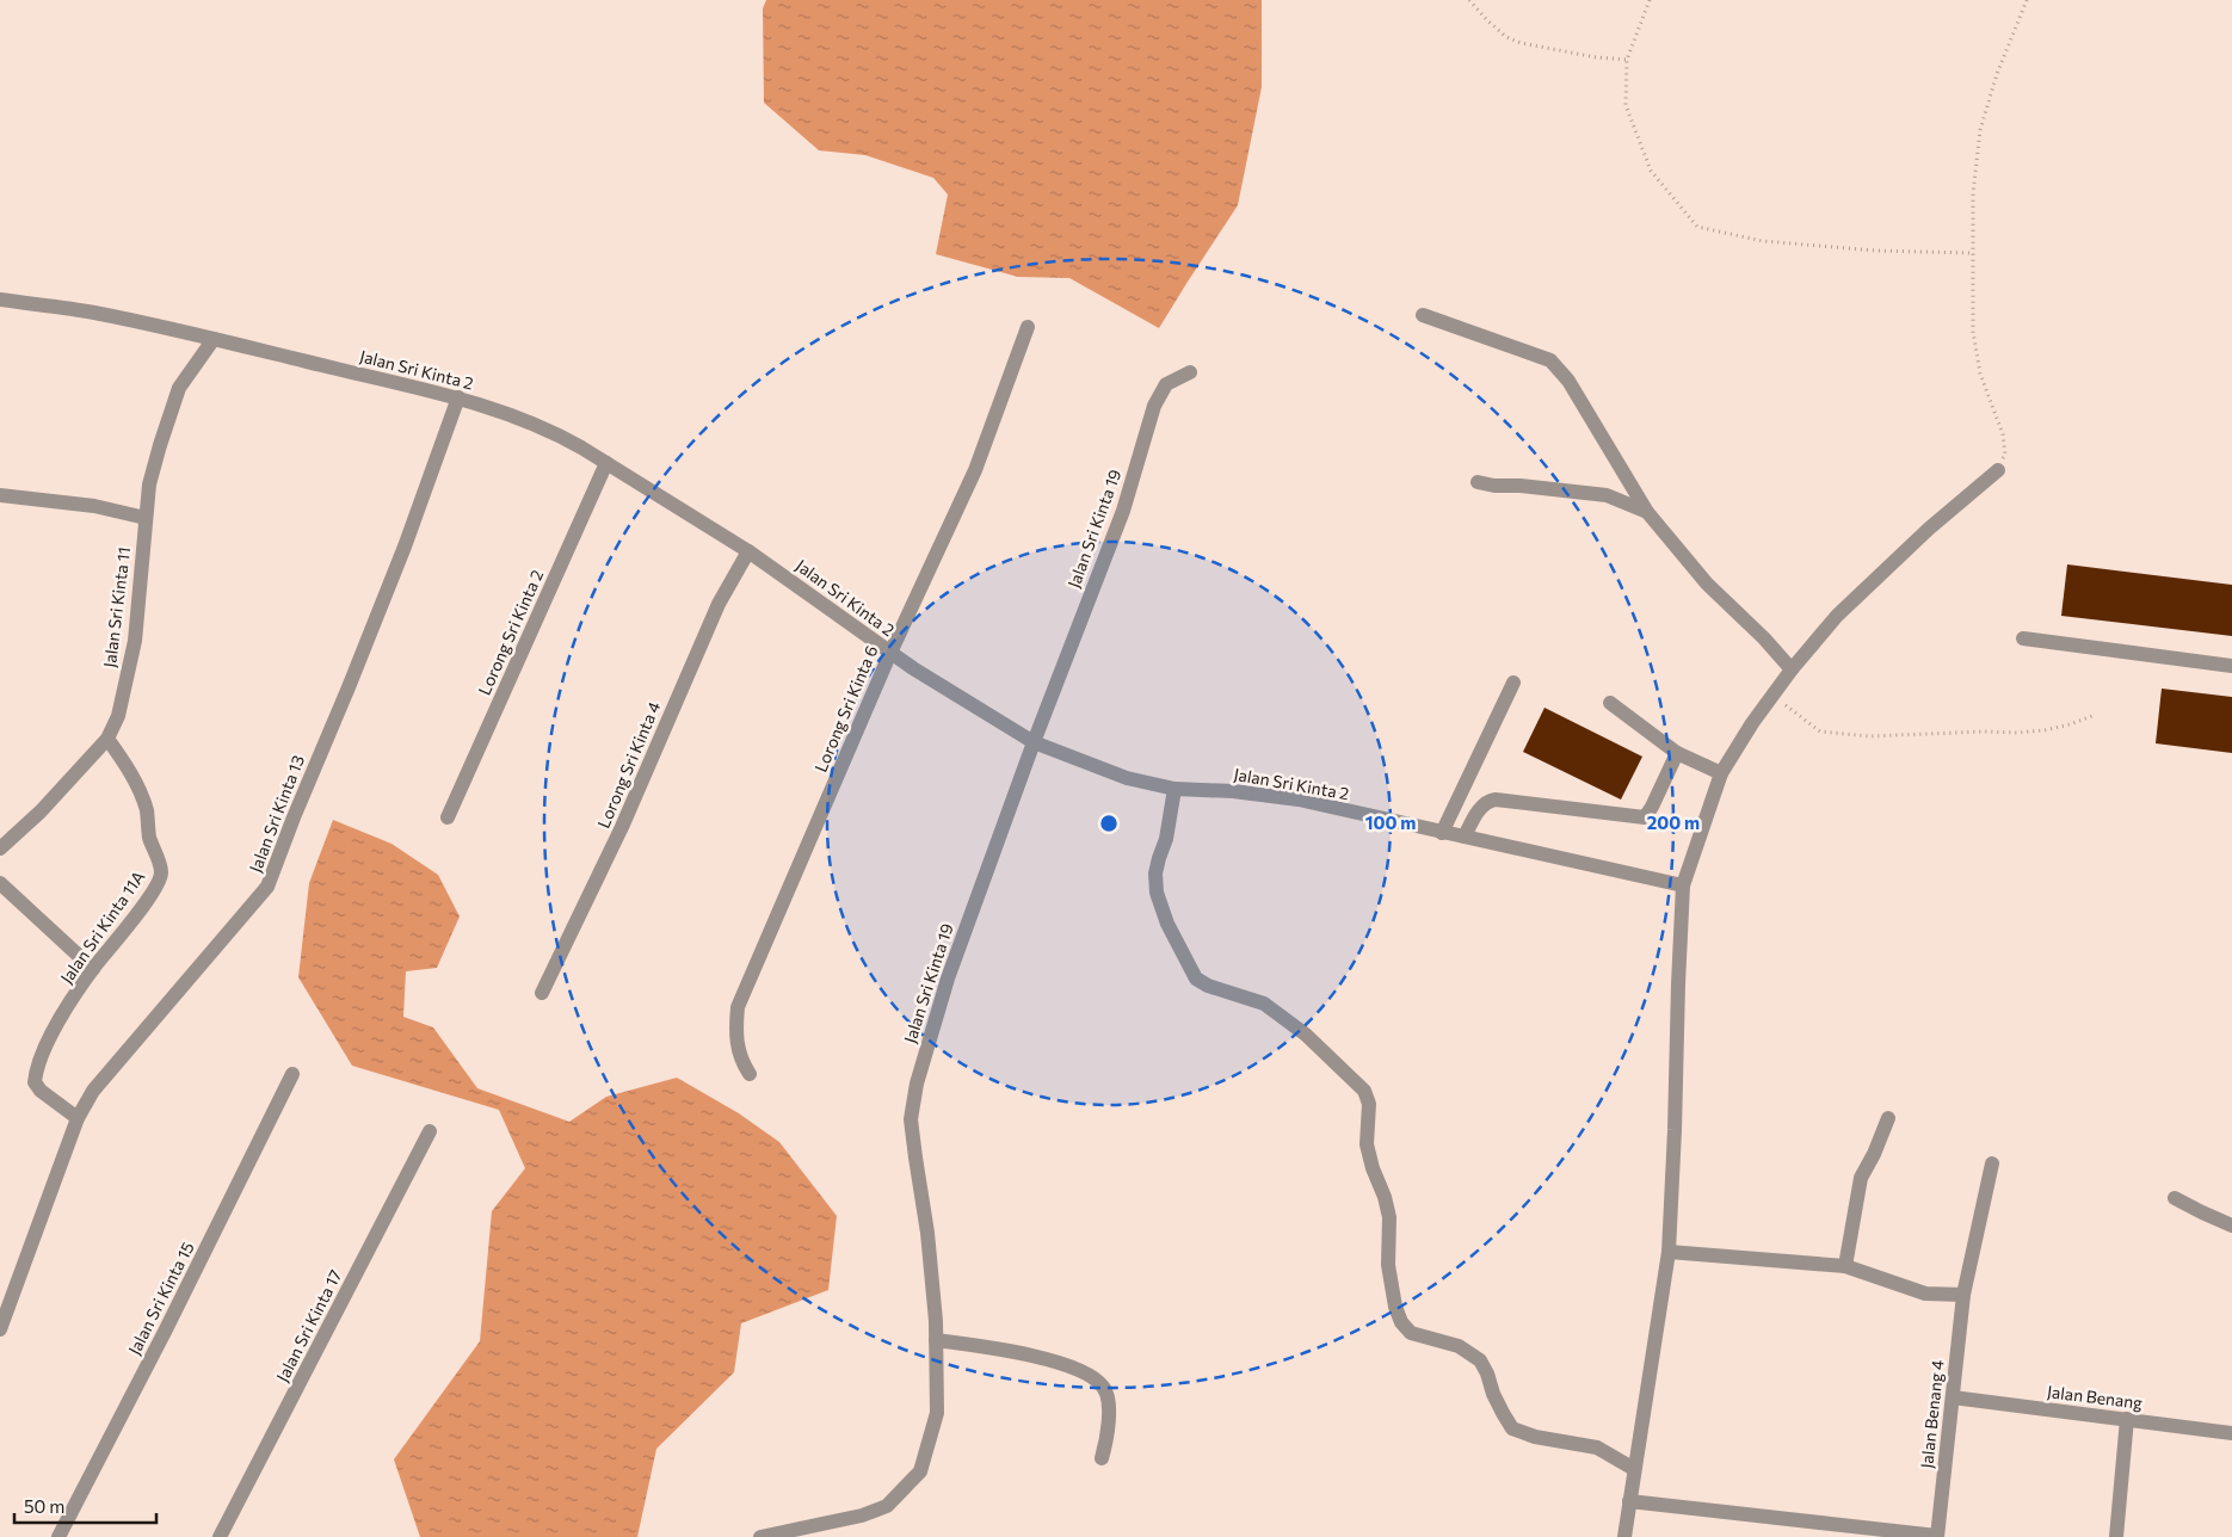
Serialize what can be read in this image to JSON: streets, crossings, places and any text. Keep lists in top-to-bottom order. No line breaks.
{"streets":{"street":["Jalan Sri Kinta 2","Jalan Sri Kinta 19","Jalan Sri Kinta 11","Lorong Sri Kinta 2","Lorong Sri Kinta 6","Lorong Sri Kinta 4","Jalan Sri Kinta 13","Jalan Sri Kinta 11A","Jalan Sri Kinta 15","Jalan Sri Kinta 17","Jalan Benang","Jalan Benang 4"]},"crossings":[["Jalan Sri Kinta 2","Jalan Sri Kinta 19"],["Jalan Sri Kinta 2","Jalan Sri Kinta 11"],["Jalan Sri Kinta 2","Lorong Sri Kinta 2"],["Jalan Sri Kinta 2","Lorong Sri Kinta 6"],["Jalan Sri Kinta 2","Lorong Sri Kinta 4"],["Jalan Sri Kinta 2","Jalan Sri Kinta 13"],["Jalan Sri Kinta 11","Jalan Sri Kinta 11A"],["Jalan Sri Kinta 13","Jalan Sri Kinta 11A"],["Jalan Benang","Jalan Benang 4"]],"scale_bar":"50 m","rings":["100 m","200 m"]}
